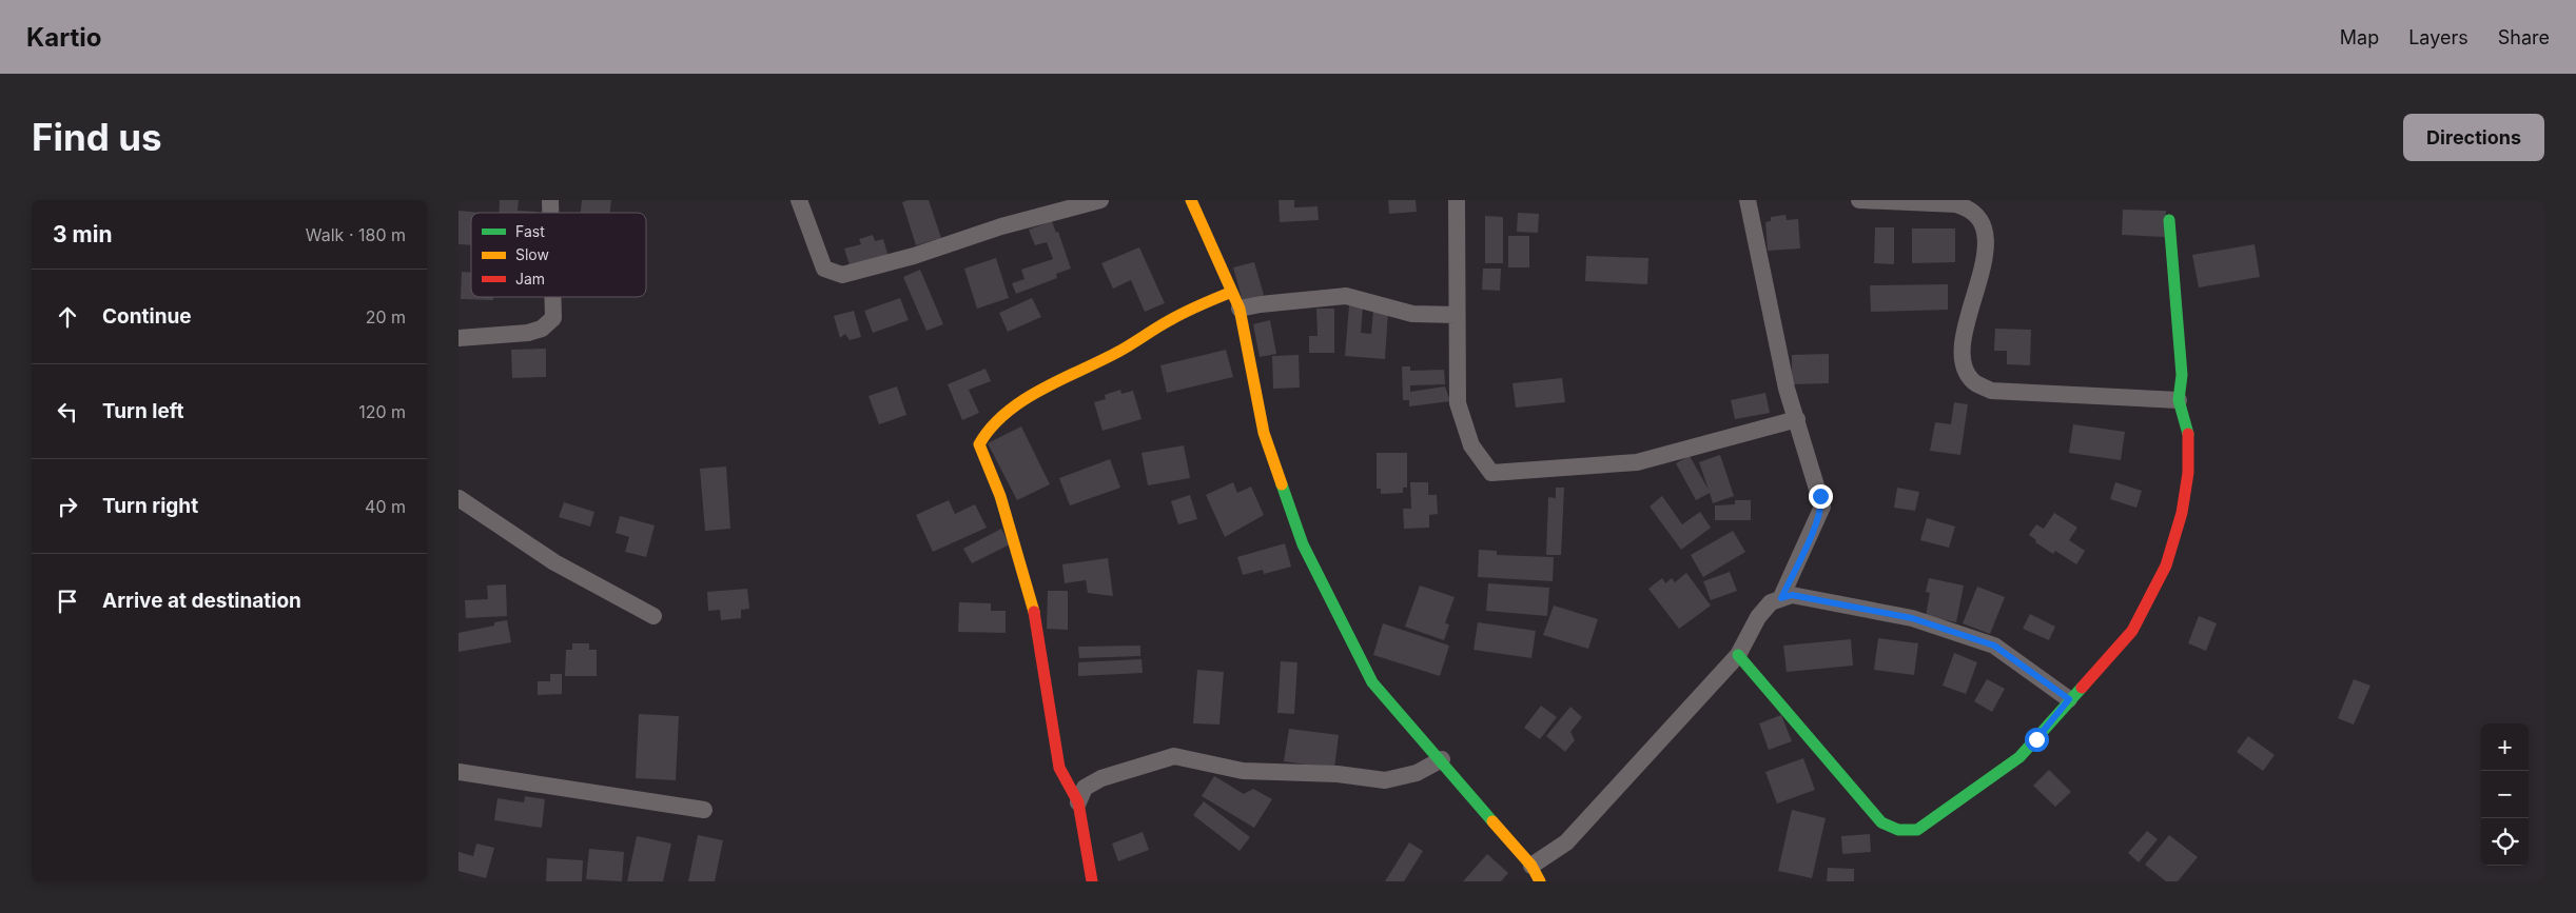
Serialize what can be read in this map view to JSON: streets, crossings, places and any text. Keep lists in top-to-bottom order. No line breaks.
{"legend":["Fast","Slow","Jam"],"page":{"header":"Kartio","nav":["Map","Layers","Share"],"buttons":"Directions","title":"Find us","heading":["3 min","Walk · 180 m"],"list":[["Continue","20 m"],["Turn left","120 m"],["Turn right","40 m"],"Arrive at destination"],"map_buttons":["+","−"]}}
